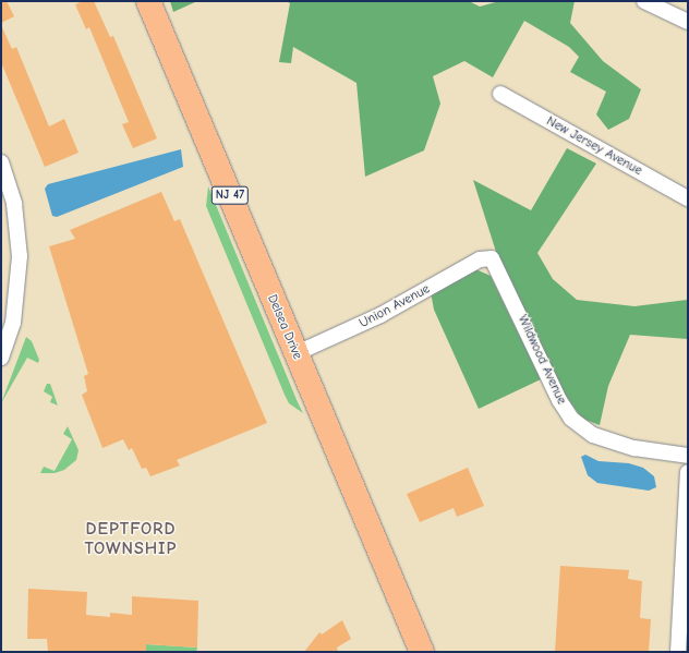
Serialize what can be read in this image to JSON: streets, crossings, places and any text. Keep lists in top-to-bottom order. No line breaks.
{"streets":{"main road":["NJ 47","Delsea Drive"],"street":["New Jersey Avenue","Union Avenue","Wildwood Avenue"]},"crossings":[["Union Avenue","Delsea Drive"],["Union Avenue","Wildwood Avenue"]],"districts":["DEPTFORD TOWNSHIP"]}
